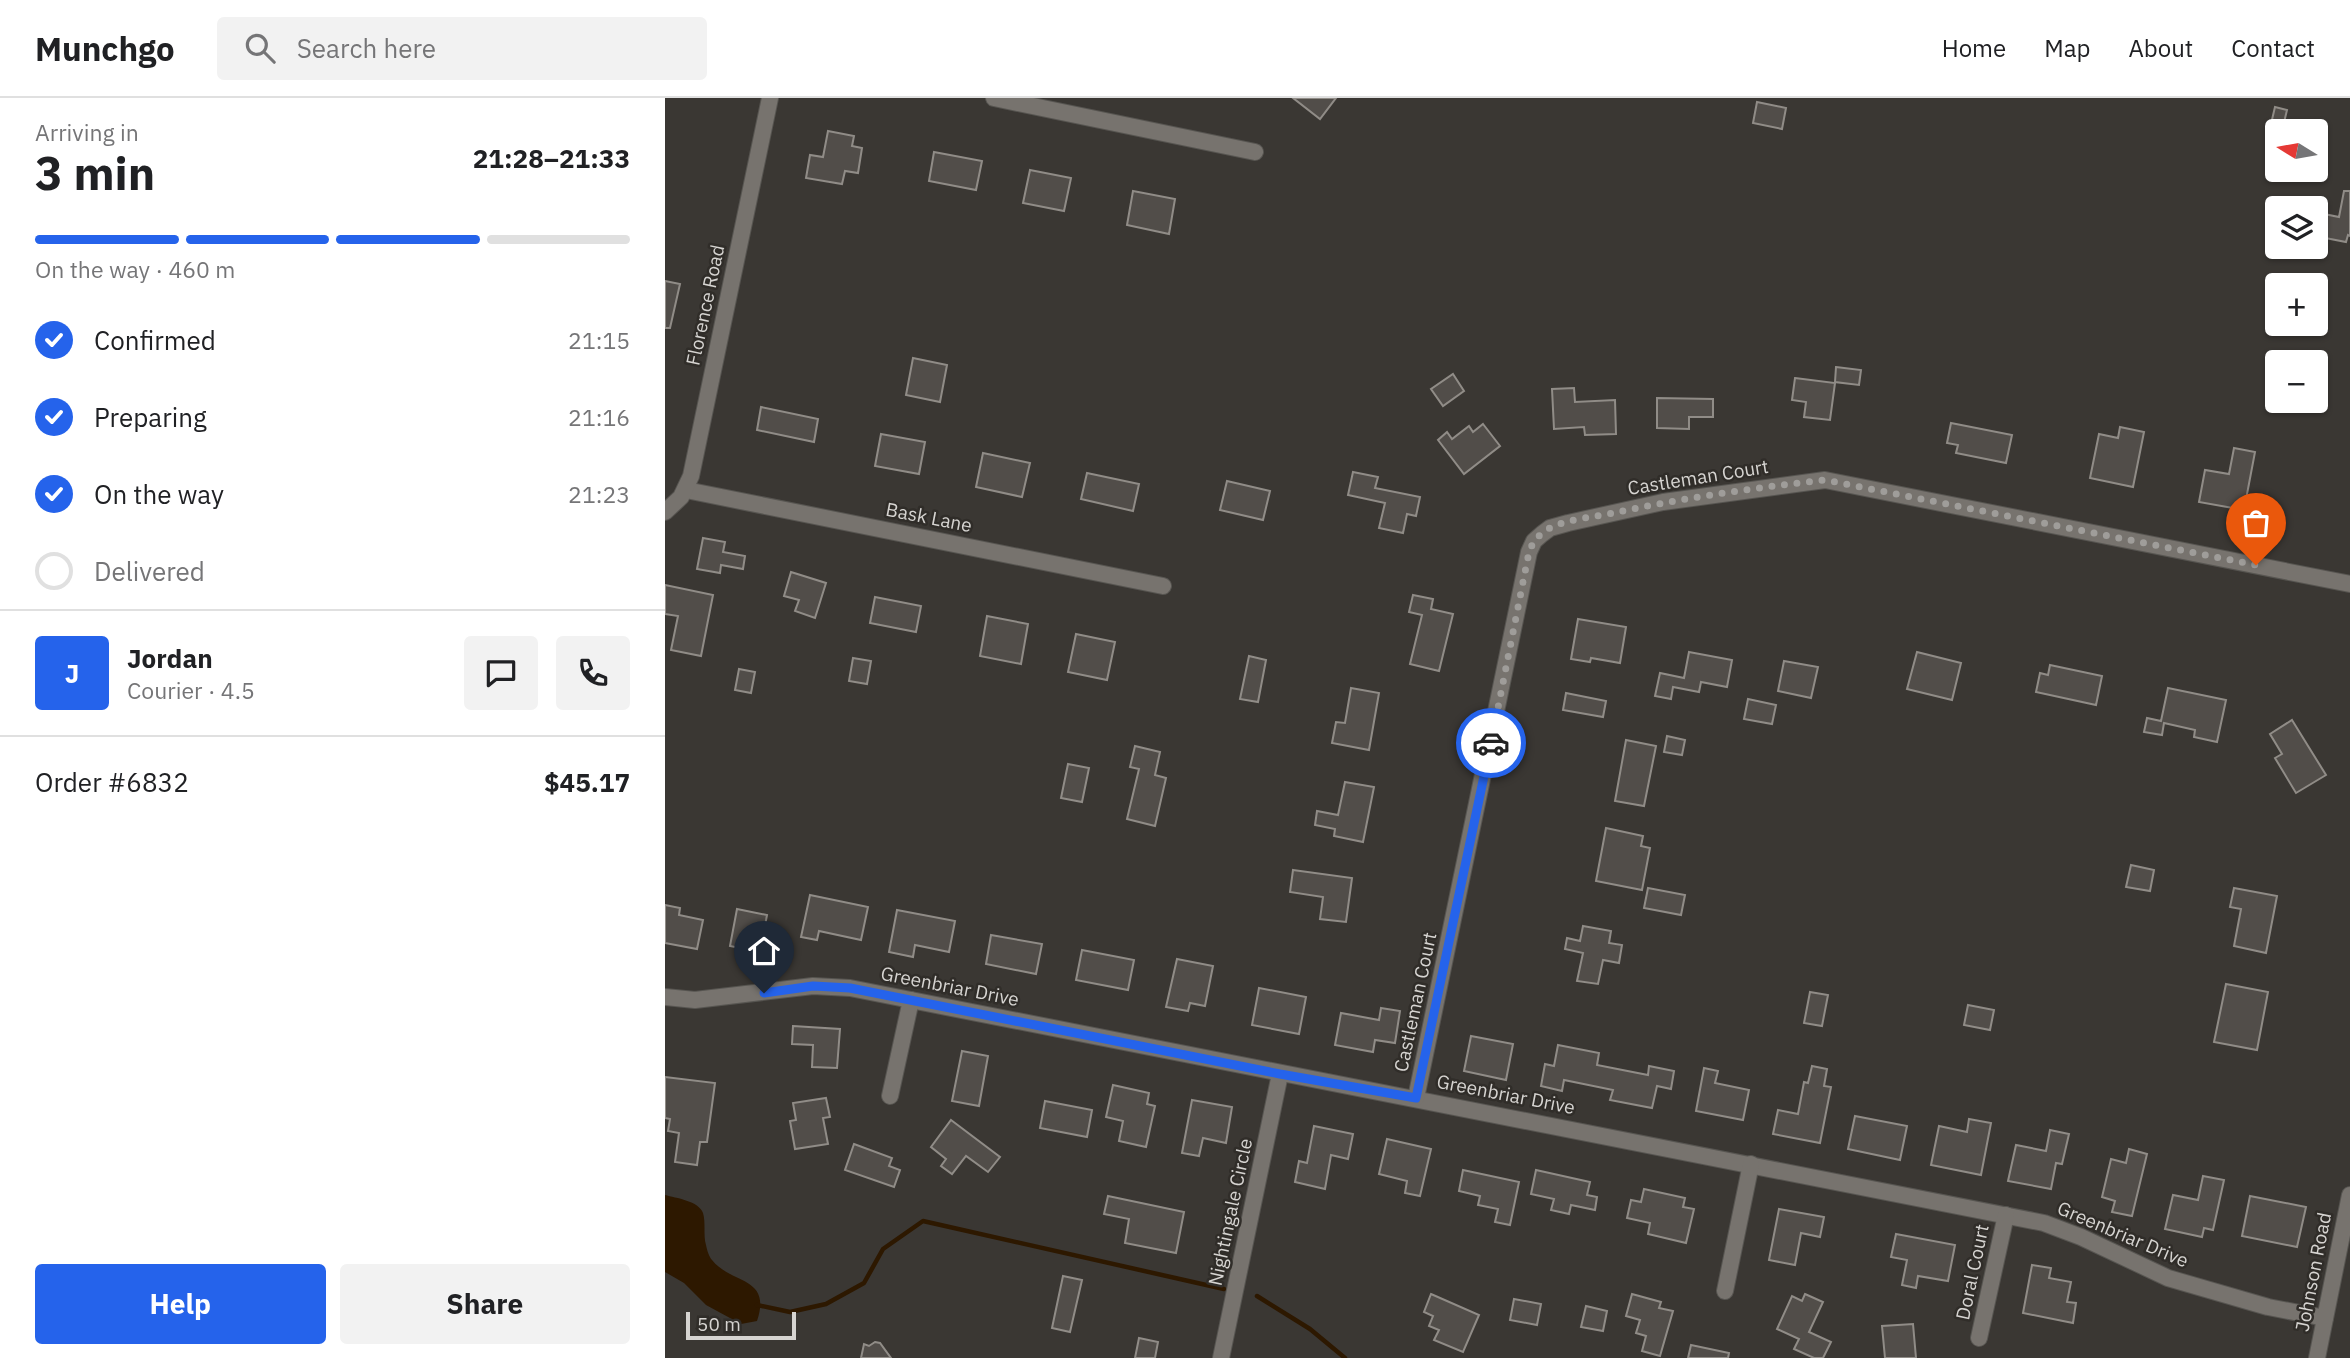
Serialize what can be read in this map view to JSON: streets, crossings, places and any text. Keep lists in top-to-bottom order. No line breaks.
{"streets":{"street":["Florence Road","Castleman Court","Bask Lane","Greenbriar Drive","Nightingale Circle","Doral Court","Johnson Road"]},"crossings":[["Florence Road","Bask Lane"],["Castleman Court","Greenbriar Drive"],["Greenbriar Drive","Nightingale Circle"],["Greenbriar Drive","Doral Court"],["Greenbriar Drive","Johnson Road"]],"scale_bar":"50 m","north":"left","page":{"header":"Munchgo","search":"Search here","nav":["Home","Map","About","Contact"],"heading":["3 min","Arriving in","21:28–21:33"],"panel":["Jordan","Courier · 4.5","Order #6832","$45.17"],"map_buttons":["+","−"],"bar":"On the way · 460 m","list":[["Confirmed","21:15"],["Preparing","21:16"],["On the way","21:23"],"Delivered"],"round":"J","buttons":["Help","Share"],"scale":"50 m"}}
